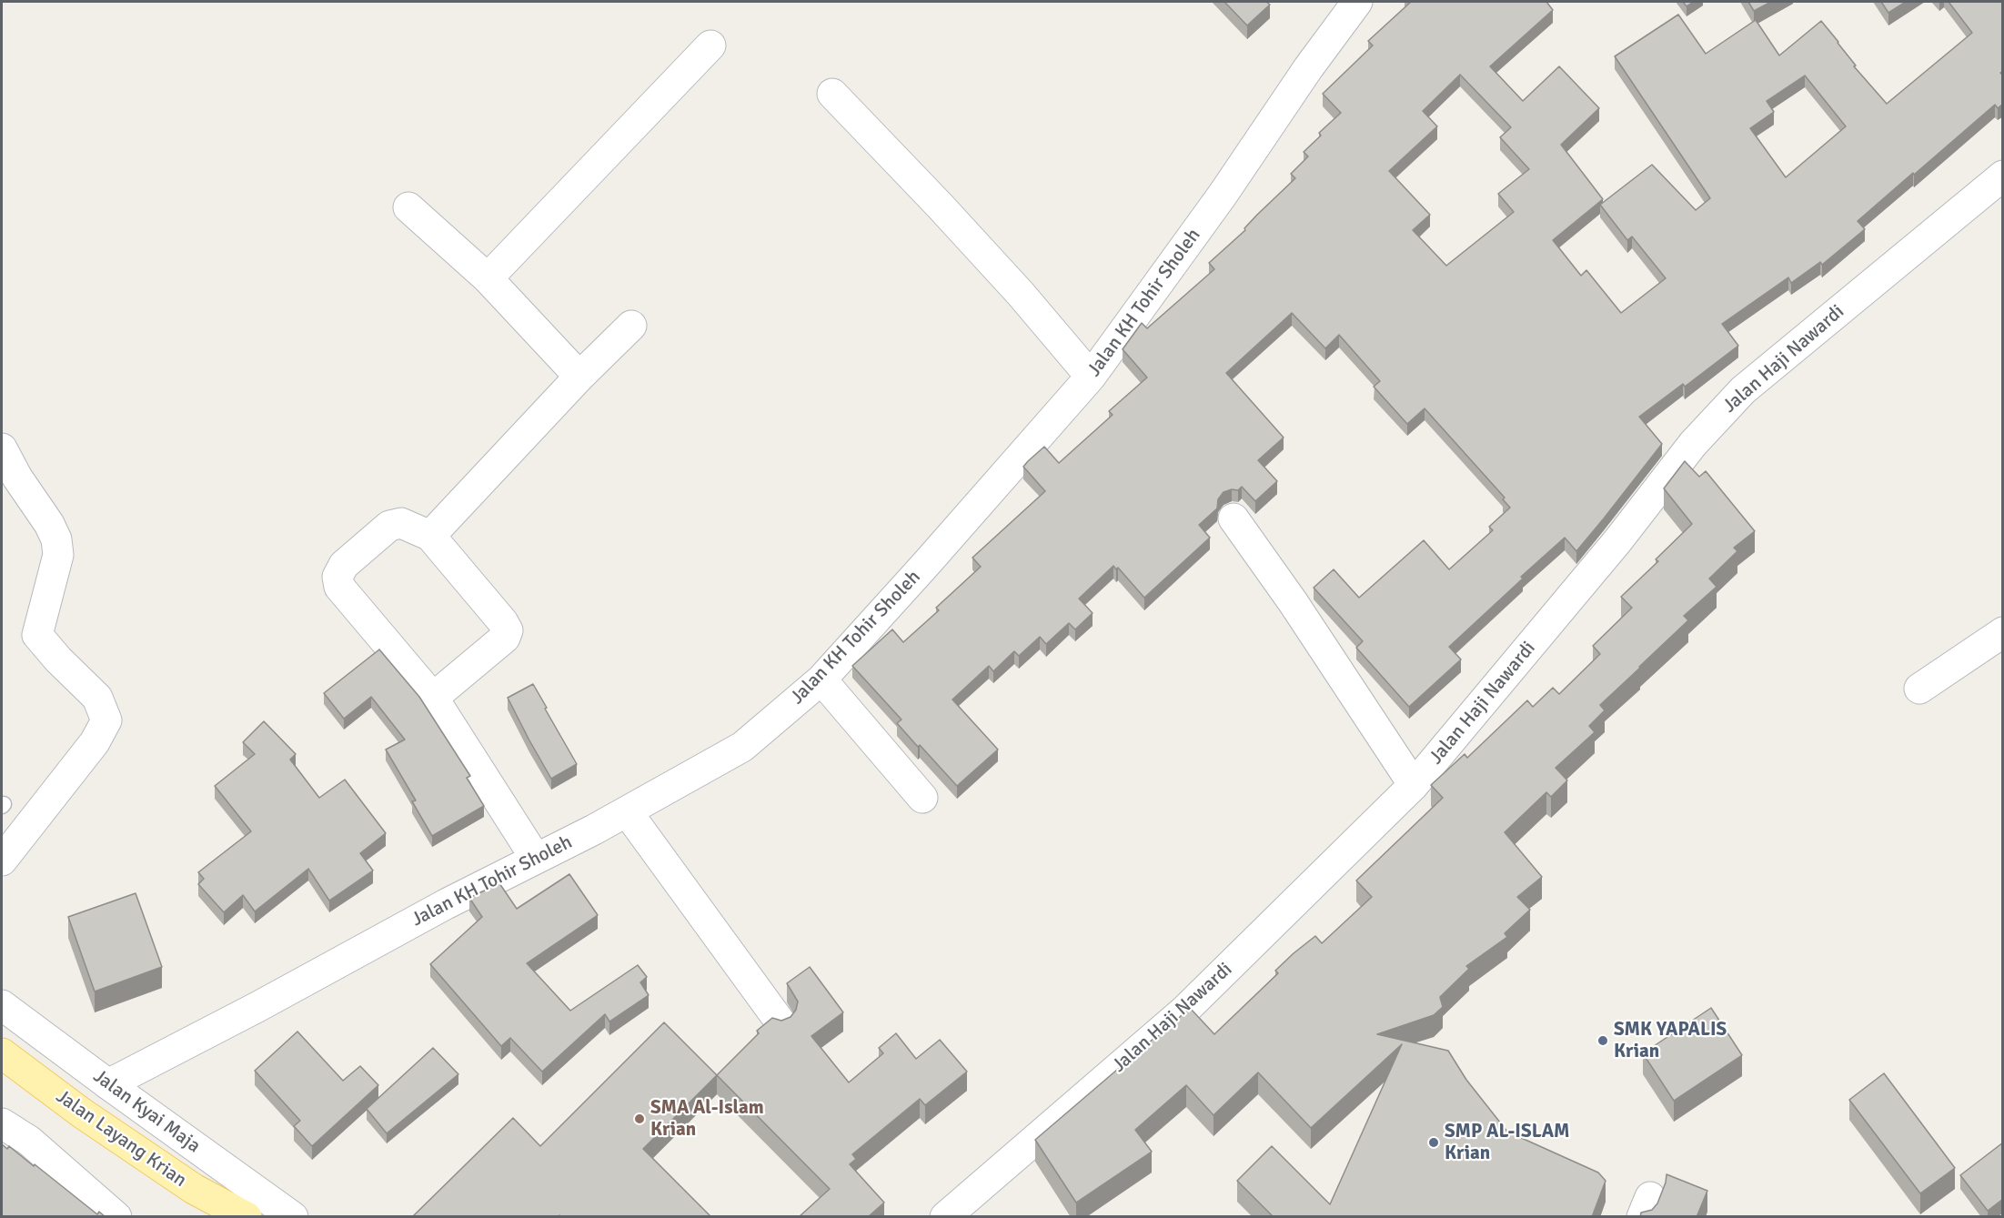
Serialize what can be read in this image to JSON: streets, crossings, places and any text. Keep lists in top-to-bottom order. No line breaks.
{"streets":{"main road":["Jalan Layang Krian"],"street":["Jalan KH Tohir Sholeh","Jalan Haji Nawardi","Jalan Kyai Maja"]},"crossings":[["Jalan KH Tohir Sholeh","Jalan Kyai Maja"]],"places":["SMK YAPALIS Krian","SMA Al-Islam Krian","SMP AL-ISLAM Krian"]}
